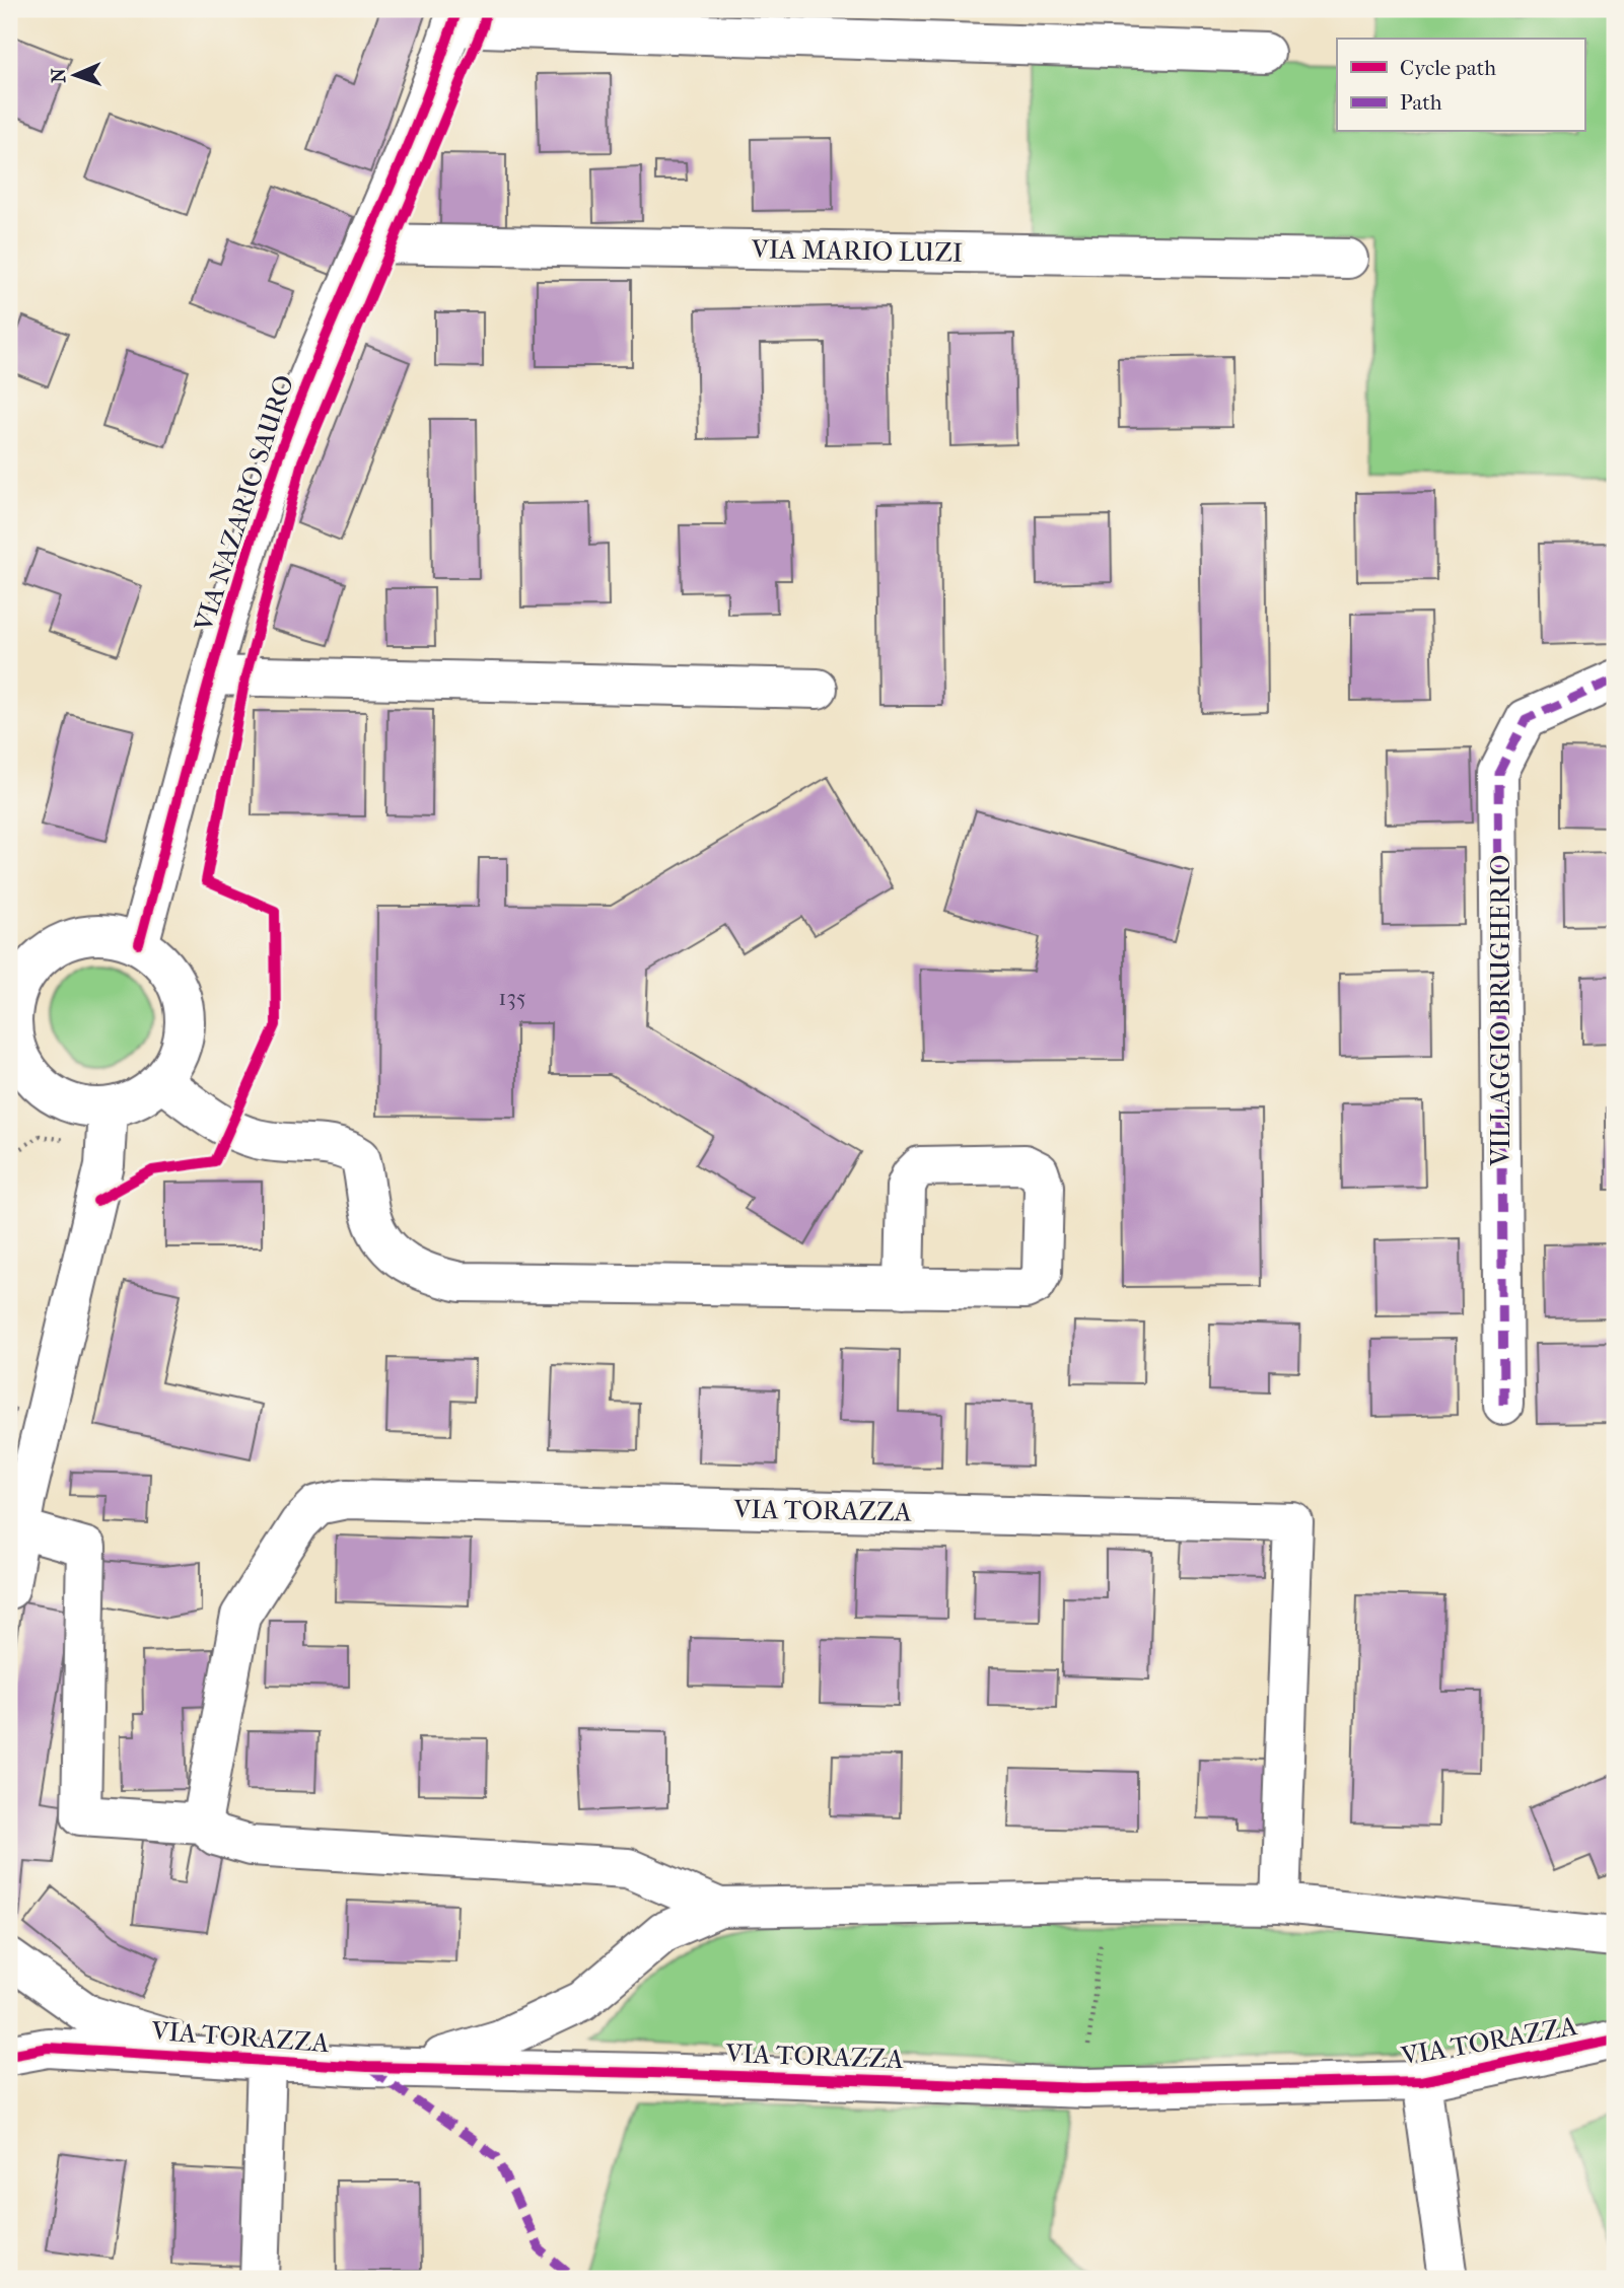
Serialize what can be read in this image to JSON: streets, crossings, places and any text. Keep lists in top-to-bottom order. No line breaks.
{"streets":{"street":["VIA MARIO LUZI","VIA NAZARIO SAURO","VILLAGGIO BRUGHERIO","VIA TORAZZA"]},"crossings":[["VIA MARIO LUZI","VIA NAZARIO SAURO"]],"house_numbers":["135"],"legend":["Cycle path","Path"],"north":"left"}
